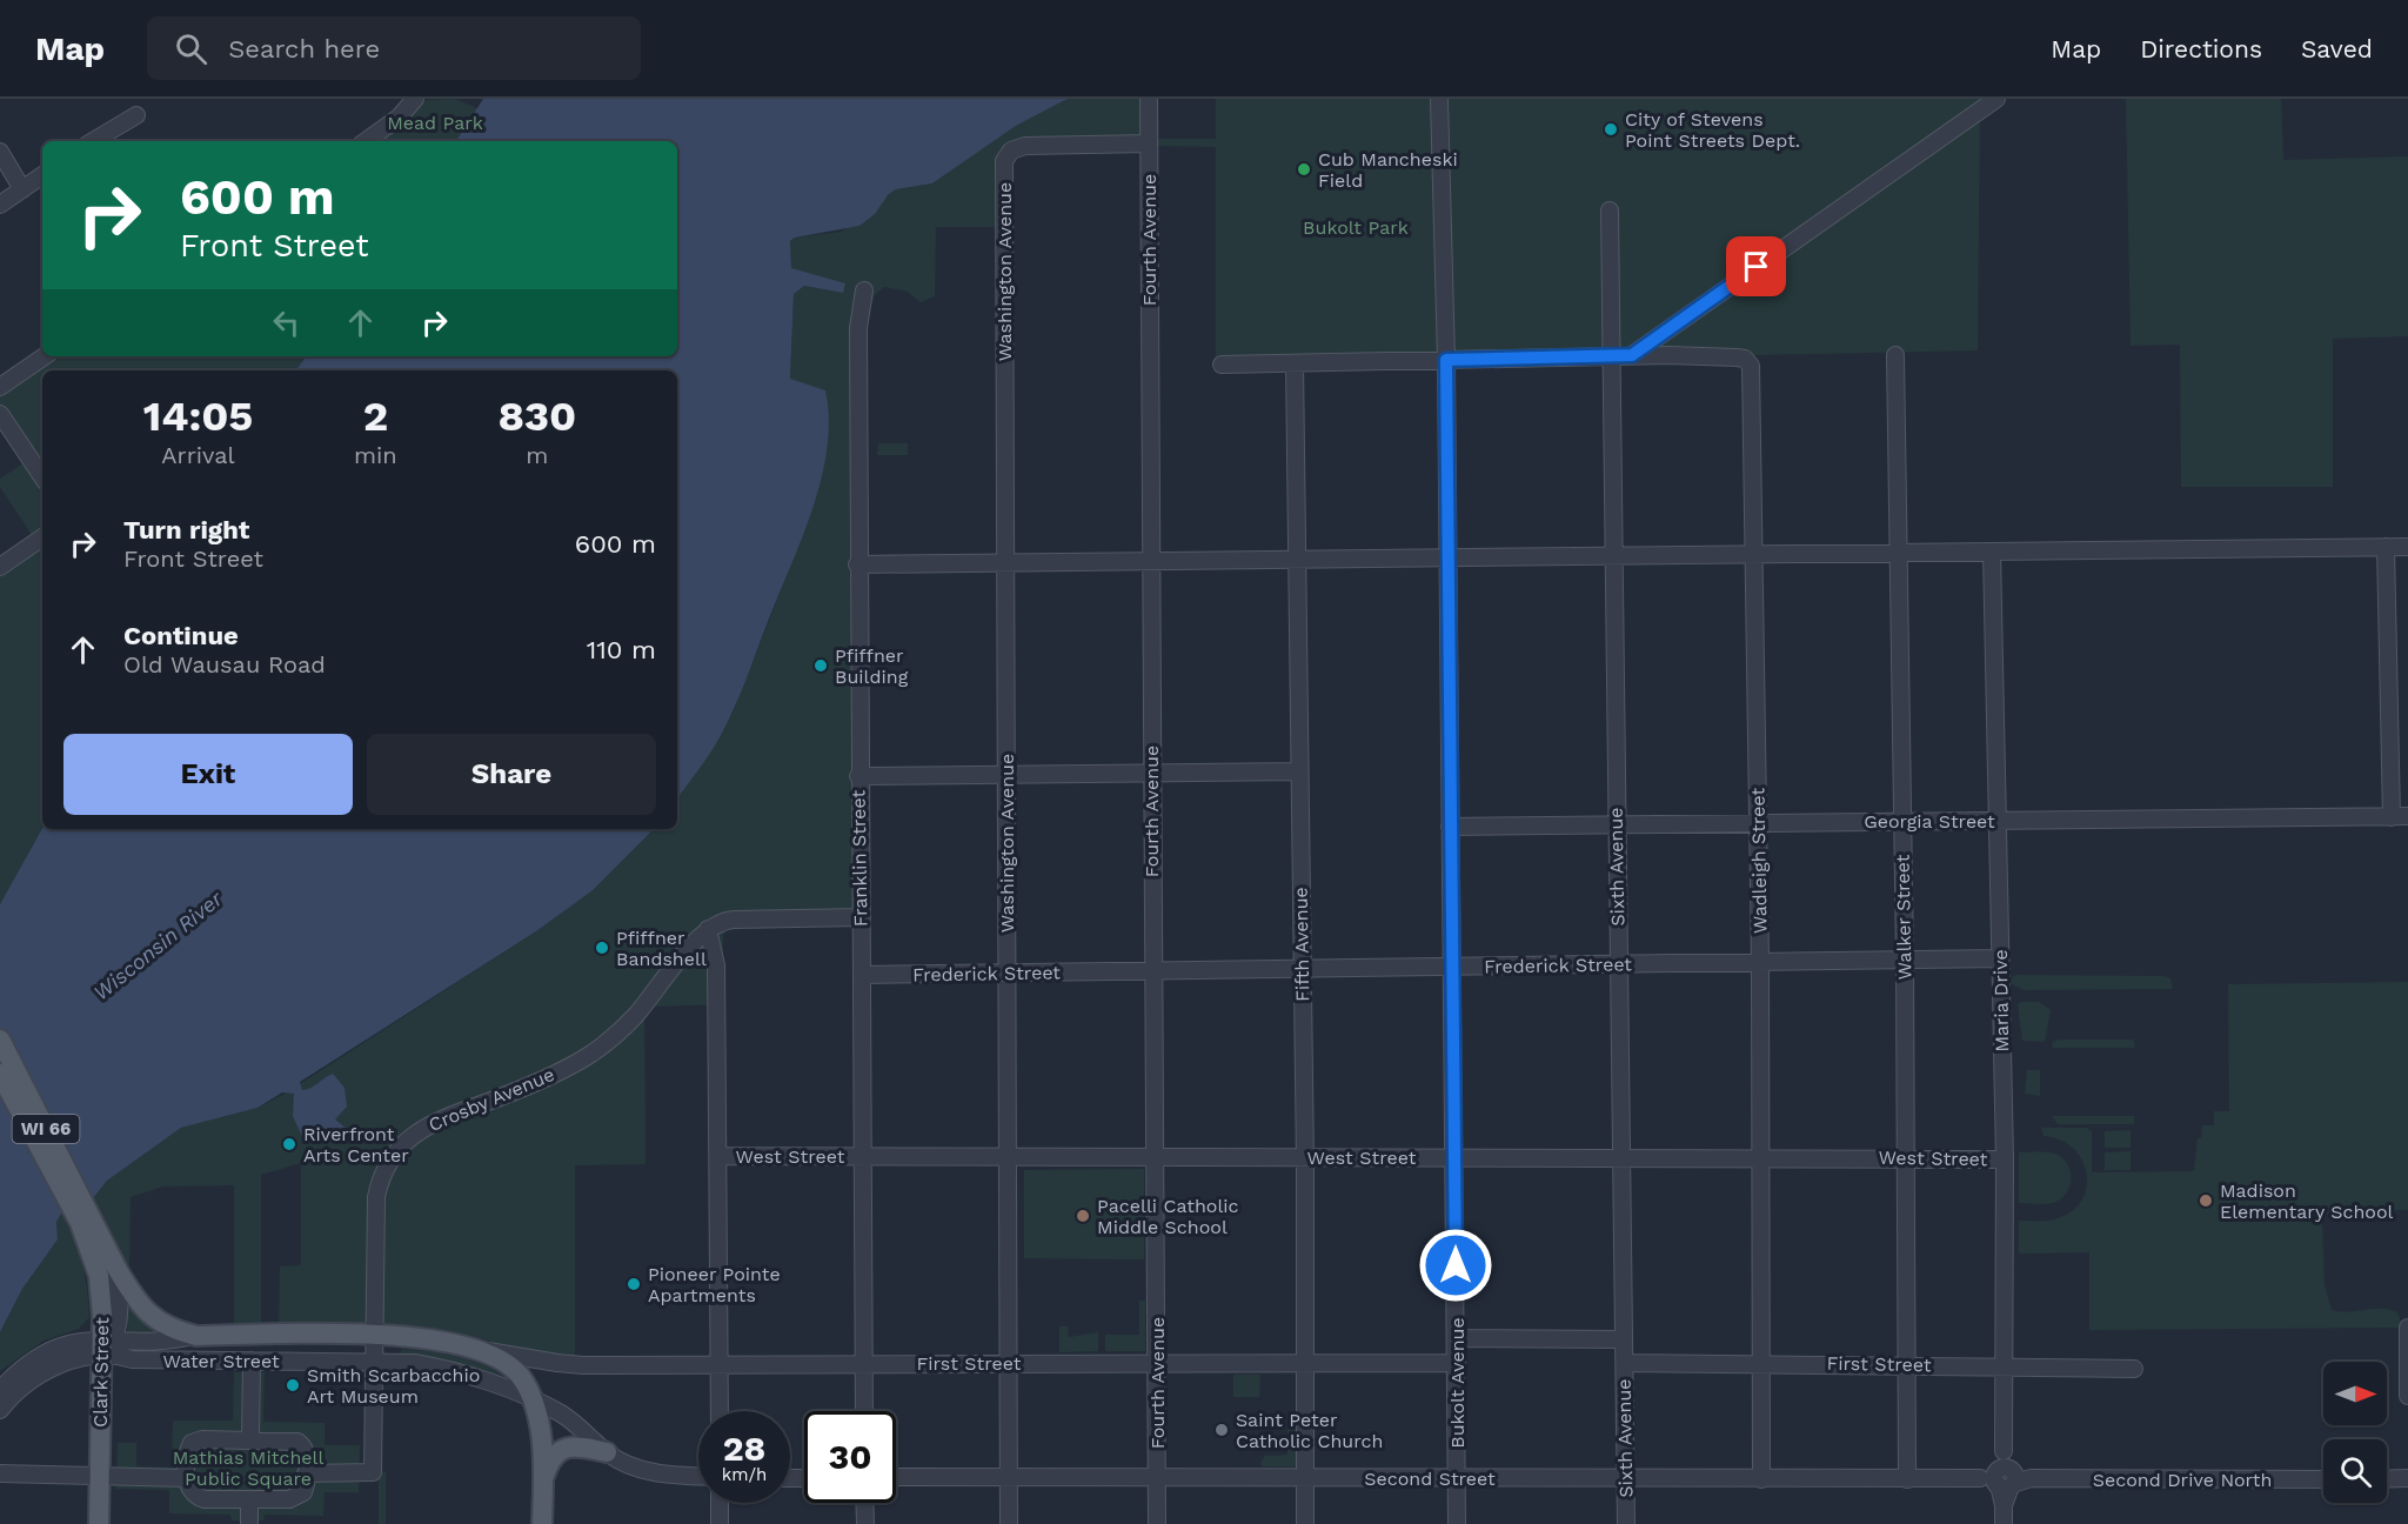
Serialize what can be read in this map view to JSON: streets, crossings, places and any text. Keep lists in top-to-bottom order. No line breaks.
{"streets":{"main road":["WI 66","Water Street","Clark Street"],"street":["Fourth Avenue","Washington Avenue","Georgia Street","Franklin Street","Wadleigh Street","Sixth Avenue","Walker Street","Fifth Avenue","Frederick Street","Maria Drive","Crosby Avenue","West Street","First Street","Bukolt Avenue","Second Street","Second Drive North"]},"crossings":[["Fourth Avenue","Washington Avenue"],["Fourth Avenue","Frederick Street"],["Fourth Avenue","West Street"],["Fourth Avenue","First Street"],["Fourth Avenue","Second Street"],["Washington Avenue","Frederick Street"],["Washington Avenue","West Street"],["Washington Avenue","First Street"],["Washington Avenue","Second Street"],["Georgia Street","Wadleigh Street"],["Georgia Street","Sixth Avenue"],["Georgia Street","Walker Street"],["Georgia Street","Maria Drive"],["Georgia Street","Bukolt Avenue"],["Franklin Street","Frederick Street"],["Franklin Street","West Street"],["Franklin Street","First Street"],["Wadleigh Street","Frederick Street"],["Wadleigh Street","West Street"],["Wadleigh Street","First Street"],["Wadleigh Street","Second Street"],["Sixth Avenue","Frederick Street"],["Sixth Avenue","West Street"],["Sixth Avenue","First Street"],["Sixth Avenue","Second Street"],["Walker Street","Frederick Street"],["Walker Street","West Street"],["Walker Street","First Street"],["Walker Street","Second Street"],["Fifth Avenue","Frederick Street"],["Fifth Avenue","West Street"],["Fifth Avenue","First Street"],["Fifth Avenue","Second Street"],["Frederick Street","Maria Drive"],["Frederick Street","Bukolt Avenue"],["Maria Drive","West Street"],["Maria Drive","First Street"],["Maria Drive","Second Street"],["Maria Drive","Second Drive North"],["Crosby Avenue","Water Street"],["WI 66","Water Street"],["WI 66","First Street"],["WI 66","Clark Street"],["West Street","Bukolt Avenue"],["Water Street","First Street"],["Water Street","Clark Street"],["First Street","Bukolt Avenue"],["Bukolt Avenue","Second Street"],["Second Street","Second Drive North"]],"water":["Wisconsin River"],"parks":["Mead Park","Bukolt Park","Mathias Mitchell Public Square"],"places":["City of Stevens Point Streets Dept.","Cub Mancheski Field","Pfiffner Building","Pfiffner Bandshell","Riverfront Arts Center","Madison Elementary School","Pacelli Catholic Middle School","Pioneer Pointe Apartments","Smith Scarbacchio Art Museum","Saint Peter Catholic Church"],"north":"right","page":{"header":"Map","search":"Search here","nav":["Map","Directions","Saved"],"turn":["600 m","Front Street"],"eta":["14:05","Arrival","2","min","830","m"],"list":[{"name":"Turn right","note":"Front Street","value":"600 m"},{"name":"Continue","note":"Old Wausau Road","value":"110 m"}],"buttons":["Exit","Share"],"speed":"28 km/h","limit":"30"}}
